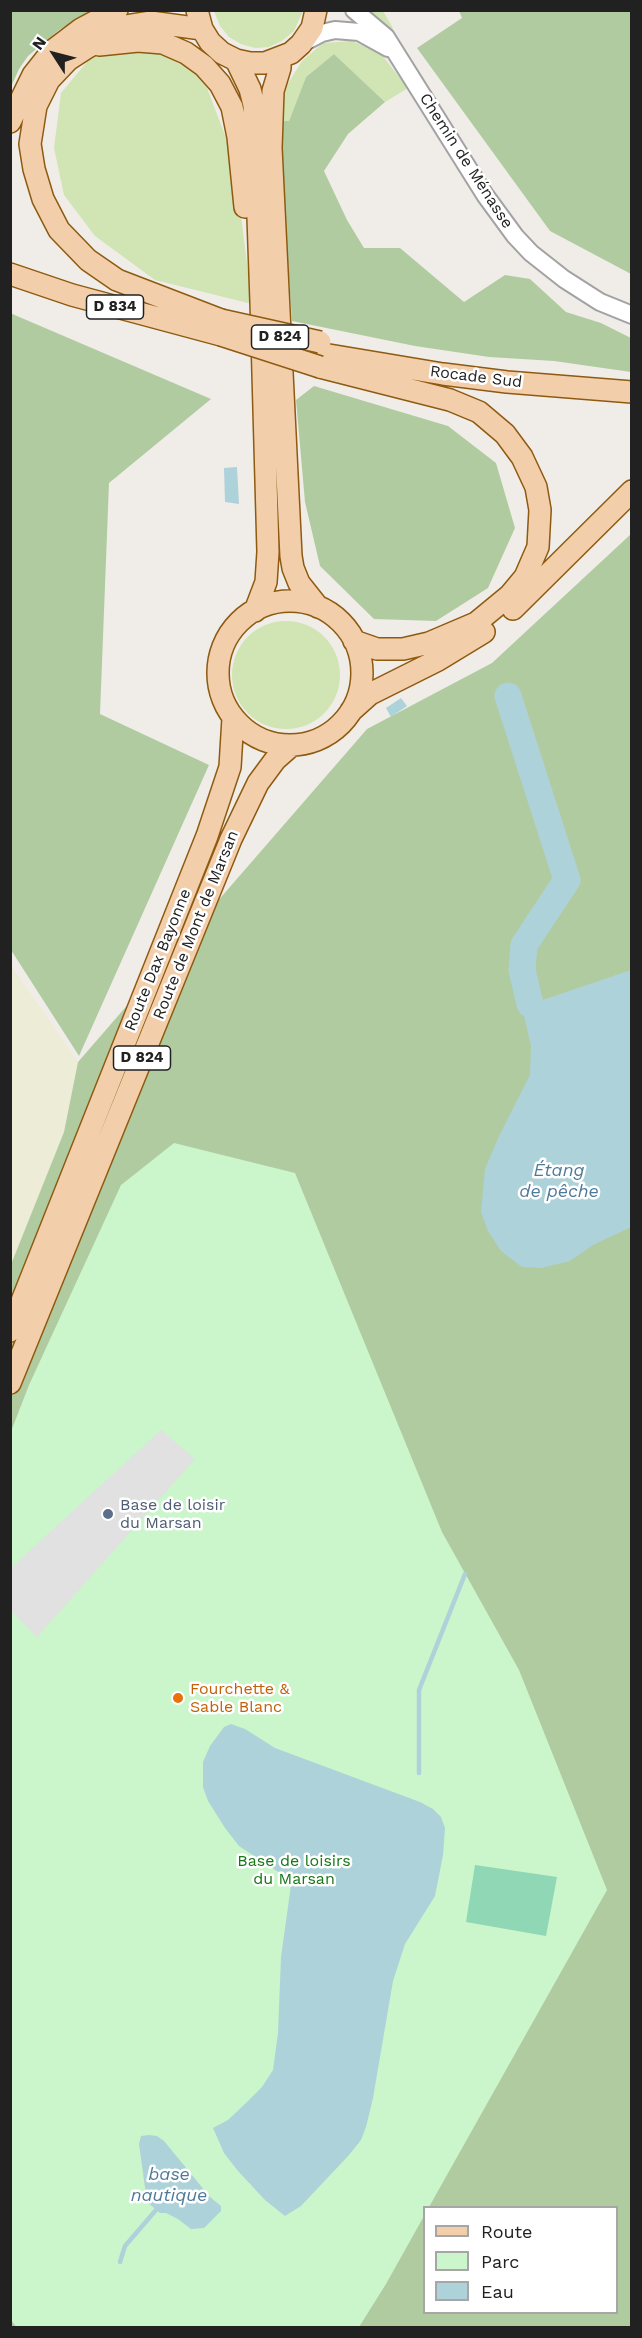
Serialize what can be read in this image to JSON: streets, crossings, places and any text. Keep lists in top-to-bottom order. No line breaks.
{"streets":{"main road":["D 834","D 824","Rocade Sud","Route de Mont de Marsan","Route Dax Bayonne"],"street":["Chemin de Ménasse"]},"crossings":[["D 834","D 824"],["D 834","Rocade Sud"],["D 824","Rocade Sud"],["D 824","Route de Mont de Marsan"],["D 824","Route Dax Bayonne"],["Route de Mont de Marsan","Route Dax Bayonne"]],"water":["Étang de pêche","base nautique"],"parks":["Base de loisirs du Marsan"],"places":["Base de loisir du Marsan","Fourchette & Sable Blanc"],"legend":["Route","Parc","Eau"],"north":"top left"}
